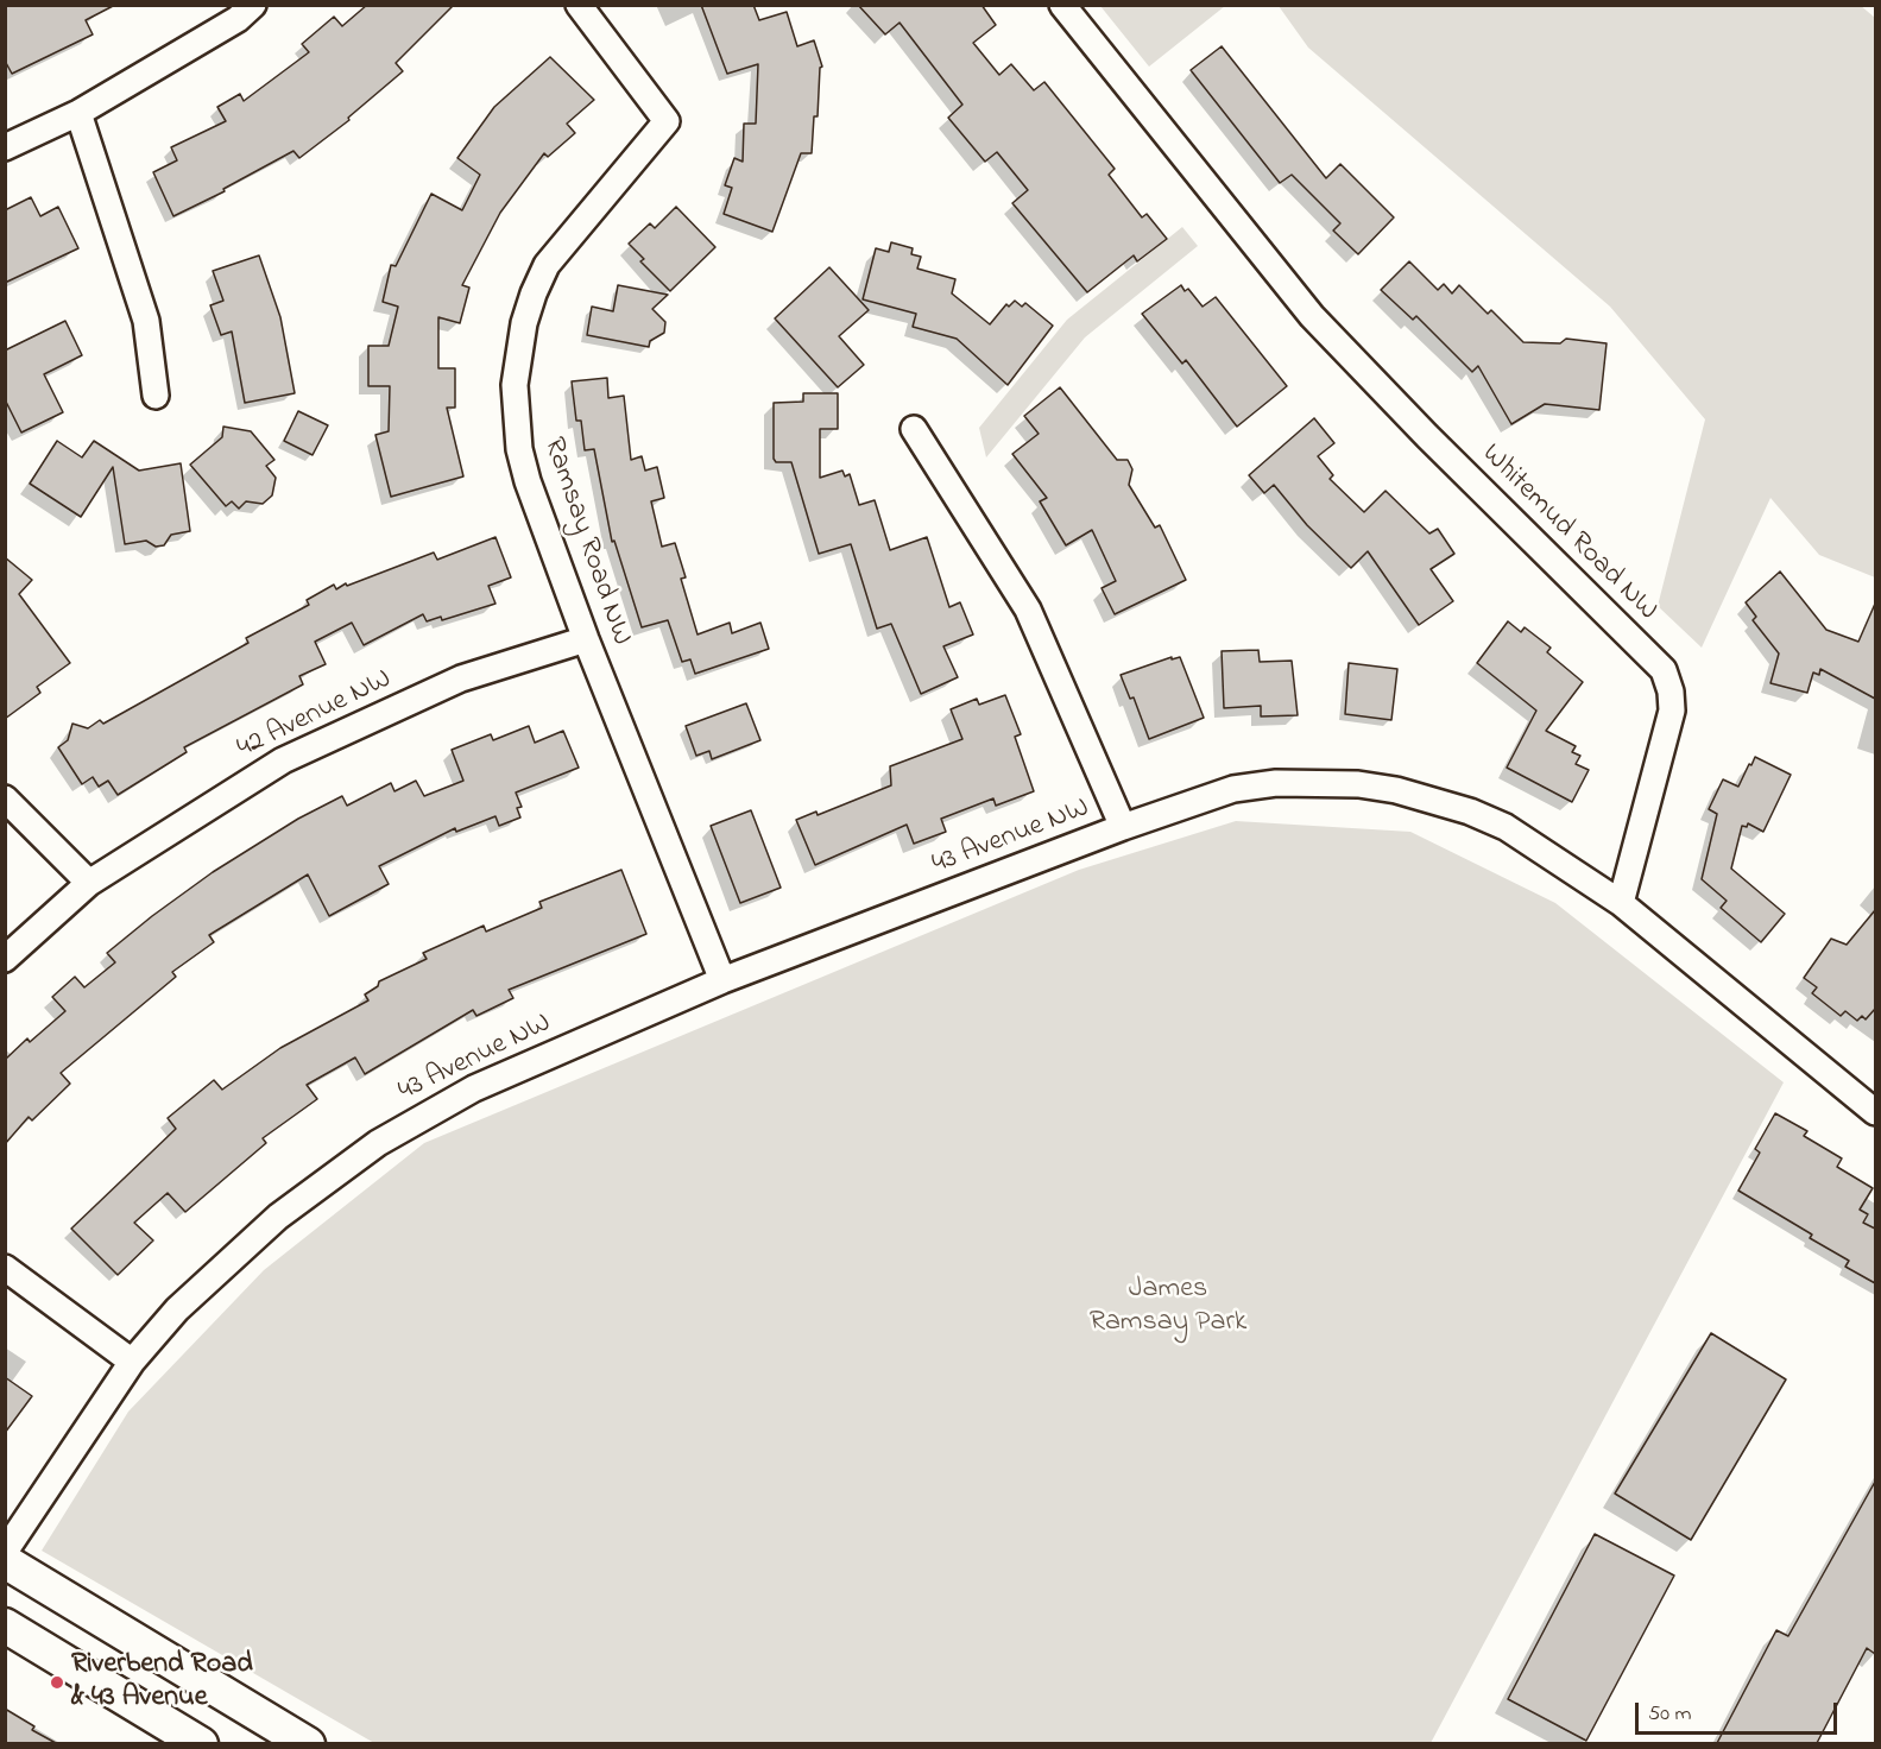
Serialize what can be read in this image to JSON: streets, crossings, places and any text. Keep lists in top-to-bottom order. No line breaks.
{"streets":{"street":["Whitemud Road NW","Ramsay Road NW","42 Avenue NW","43 Avenue NW"]},"crossings":[["Whitemud Road NW","43 Avenue NW"],["Ramsay Road NW","42 Avenue NW"],["Ramsay Road NW","43 Avenue NW"]],"parks":["James Ramsay Park"],"places":["Riverbend Road & 43 Avenue"],"scale_bar":"50 m"}
